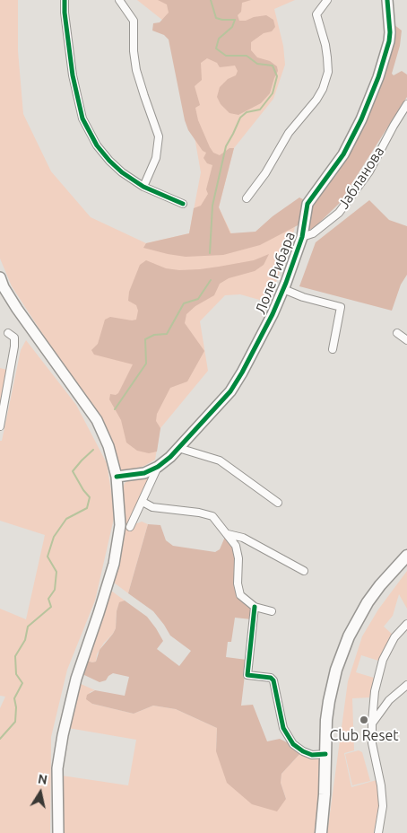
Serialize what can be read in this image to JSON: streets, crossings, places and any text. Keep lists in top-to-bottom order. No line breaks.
{"streets":{"main road":["Лоле Рибара"],"street":["Јабланова"]},"crossings":[["Јабланова","Лоле Рибара"]],"places":["Club Reset"],"north":"top"}
